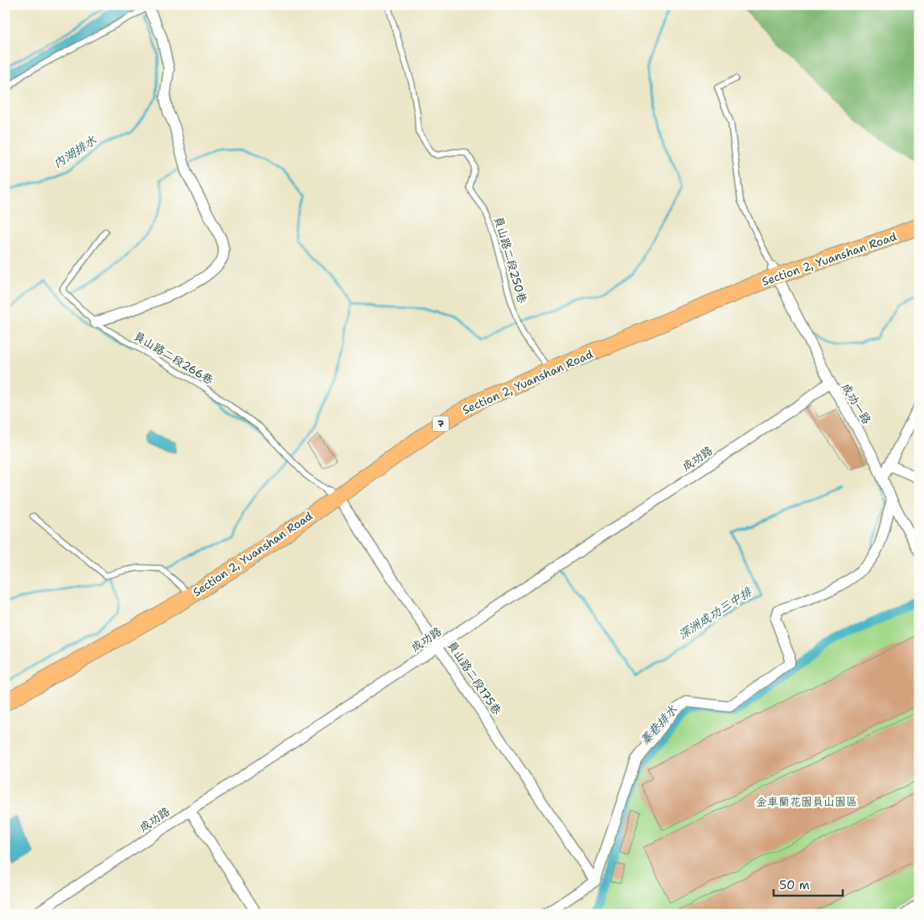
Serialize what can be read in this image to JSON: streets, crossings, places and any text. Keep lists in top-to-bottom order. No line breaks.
{"streets":{"main road":["Section 2, Yuanshan Road","7"],"street":["成功一路","成功路","員山路二段175巷"],"lane":["員山路二段250巷","員山路二段266巷"]},"crossings":[["Section 2, Yuanshan Road","員山路二段250巷"],["Section 2, Yuanshan Road","員山路二段266巷"],["Section 2, Yuanshan Road","成功一路"],["Section 2, Yuanshan Road","員山路二段175巷"],["員山路二段266巷","員山路二段175巷"],["成功一路","成功路"],["成功路","員山路二段175巷"]],"water":["內湖排水","深洲成功三中排","蓁巷排水"],"parks":["金車蘭花園員山園區"],"scale_bar":"50 m"}
